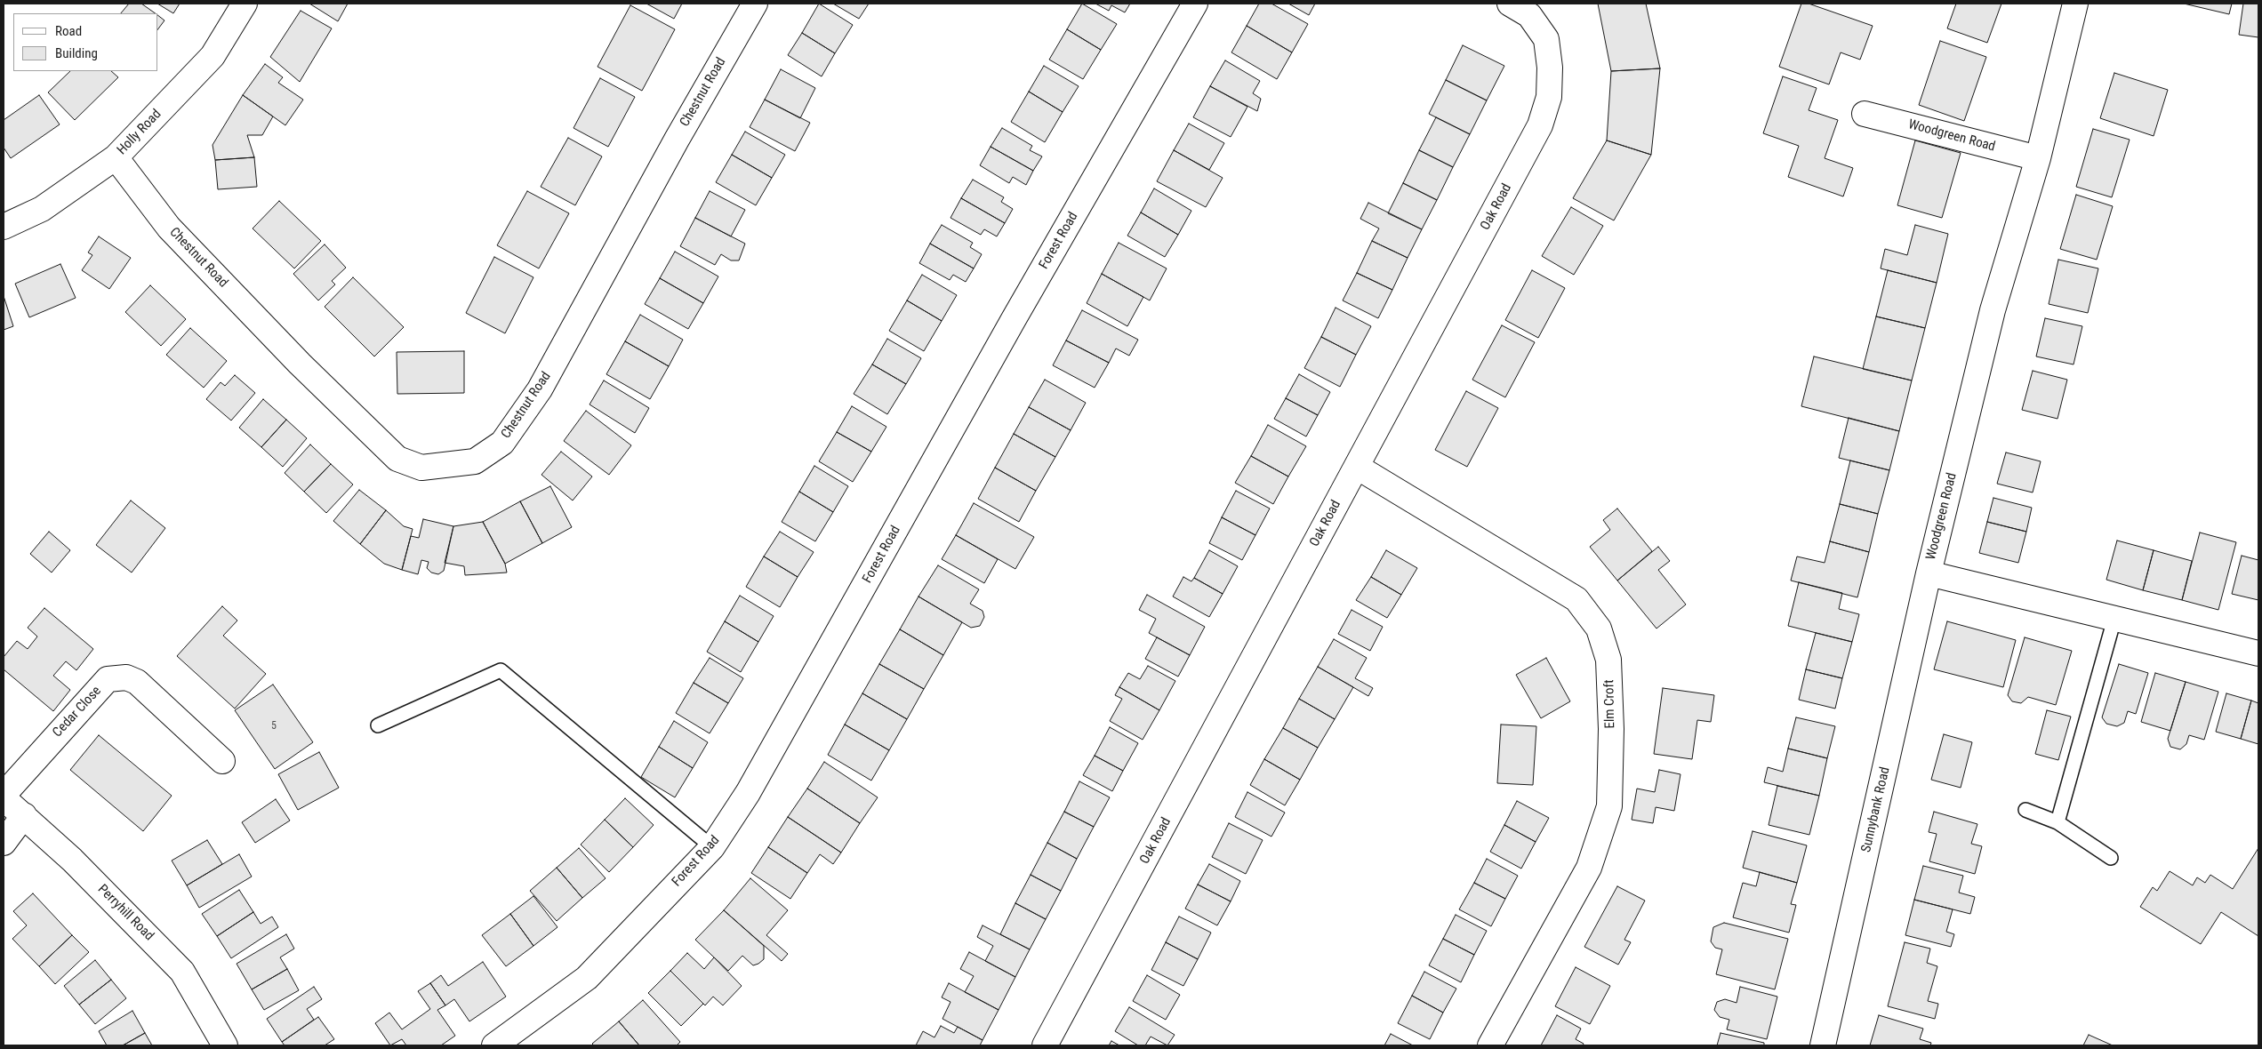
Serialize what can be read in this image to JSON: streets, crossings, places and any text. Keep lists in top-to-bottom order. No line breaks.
{"streets":{"street":["Chestnut Road","Holly Road","Woodgreen Road","Oak Road","Forest Road","Elm Croft","Cedar Close","Sunnybank Road","Perryhill Road"]},"crossings":[["Chestnut Road","Holly Road"],["Woodgreen Road","Sunnybank Road"],["Oak Road","Elm Croft"]],"house_numbers":["5"],"legend":["Road","Building"]}
